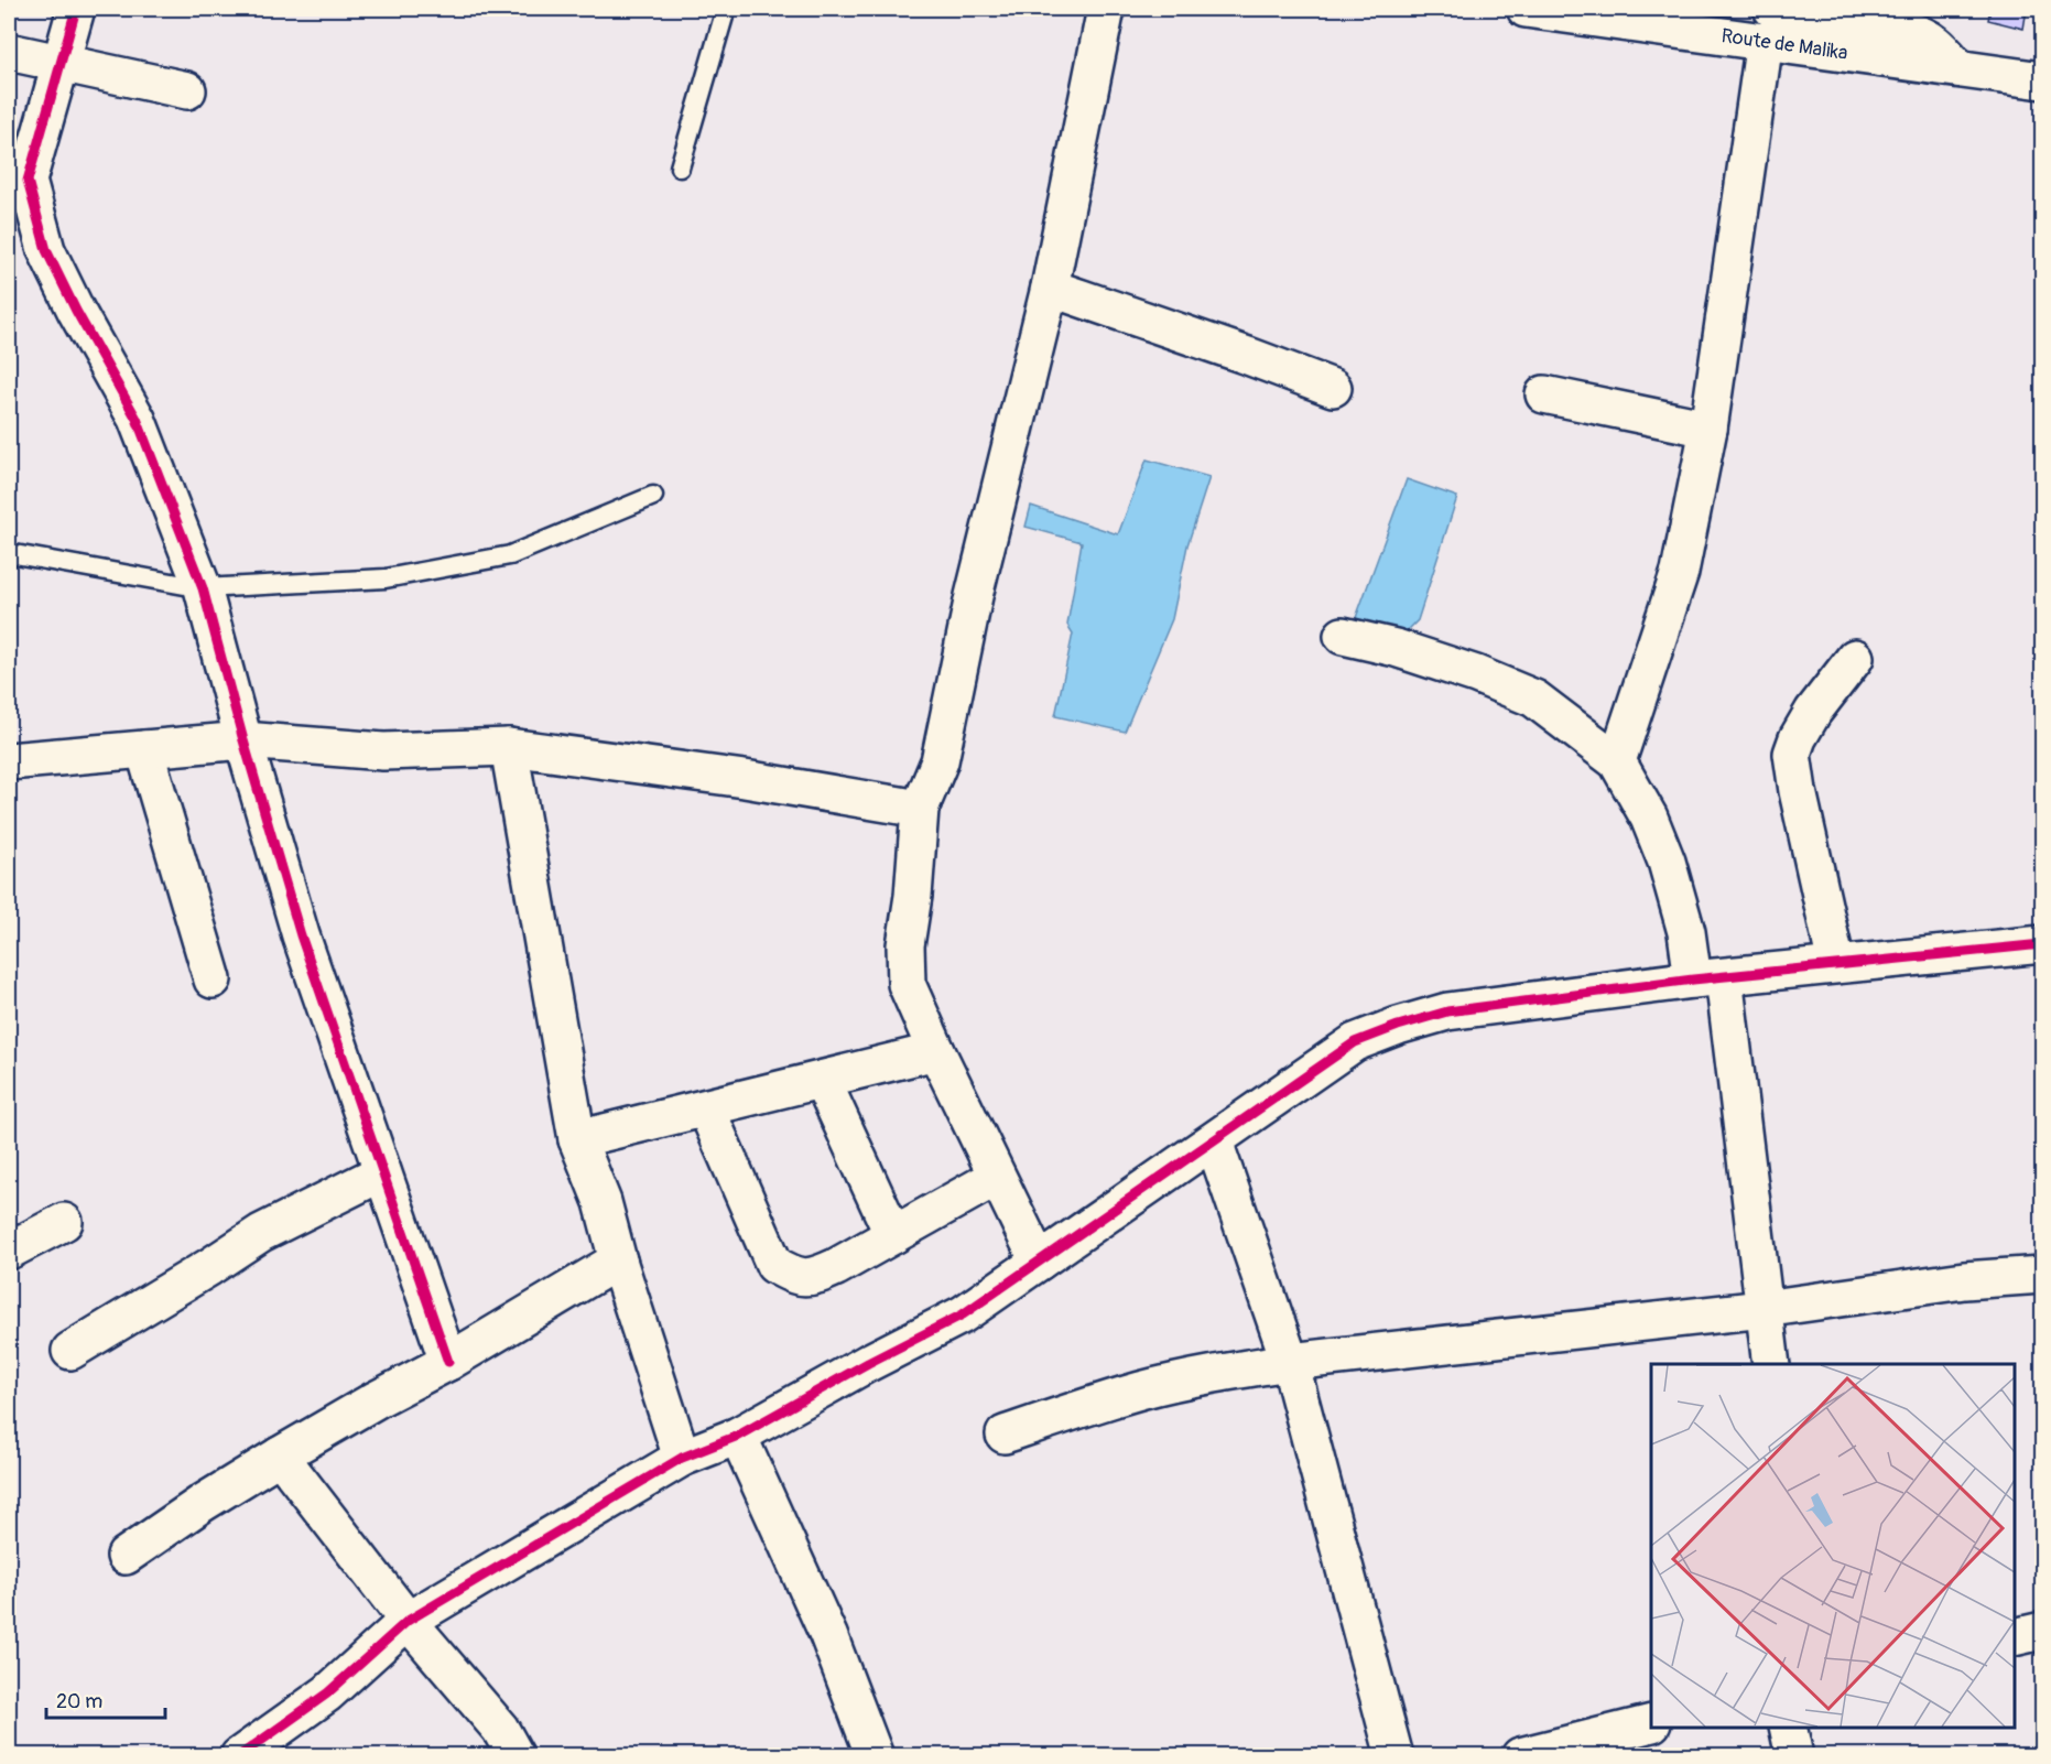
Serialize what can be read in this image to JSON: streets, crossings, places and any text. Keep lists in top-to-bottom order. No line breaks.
{"streets":{"street":["Route de Malika"]},"scale_bar":"20 m"}
